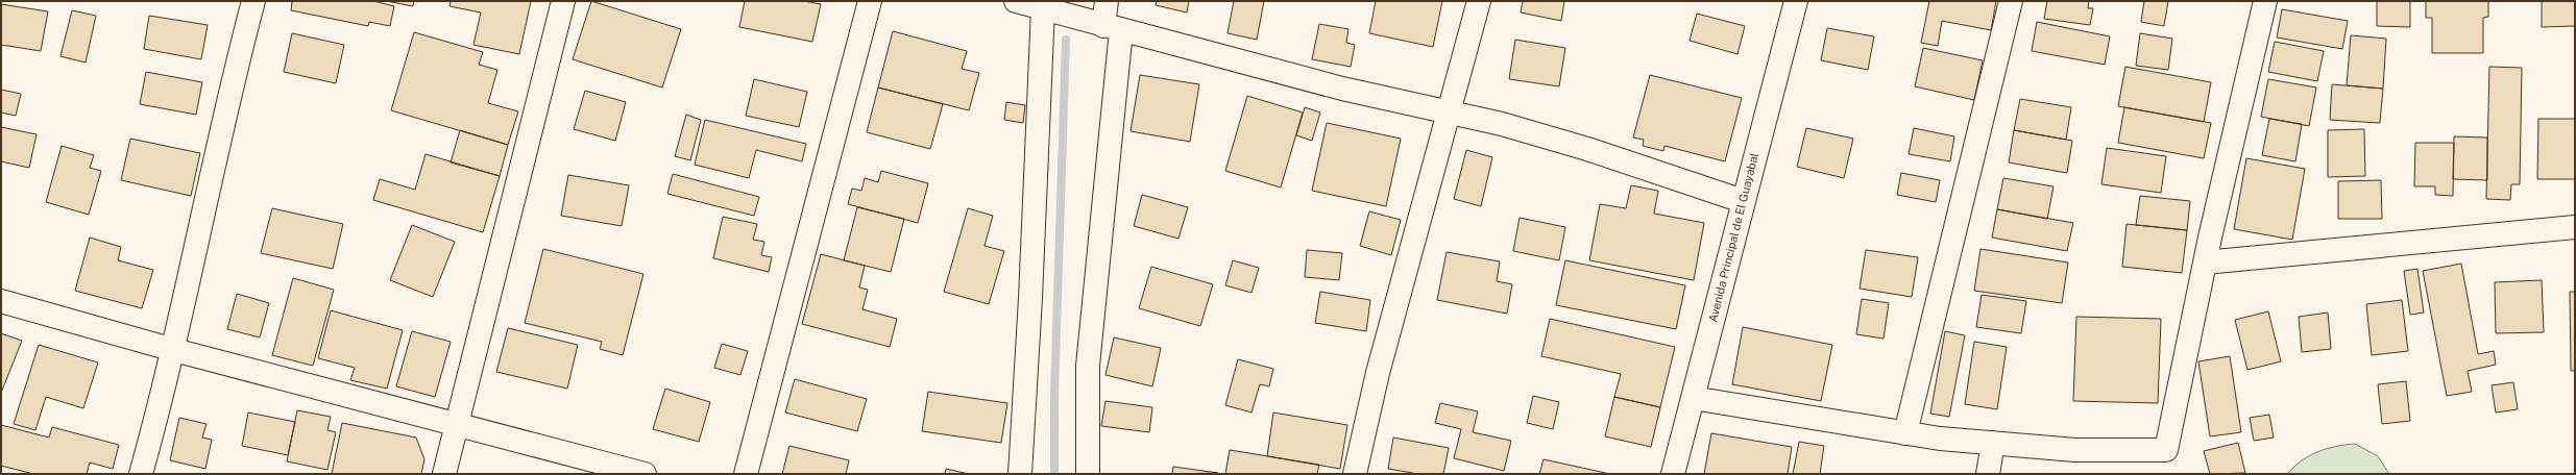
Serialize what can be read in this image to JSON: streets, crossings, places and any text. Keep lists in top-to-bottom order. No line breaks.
{"streets":{"street":["Avenida Principal de El Guayabal"]}}
